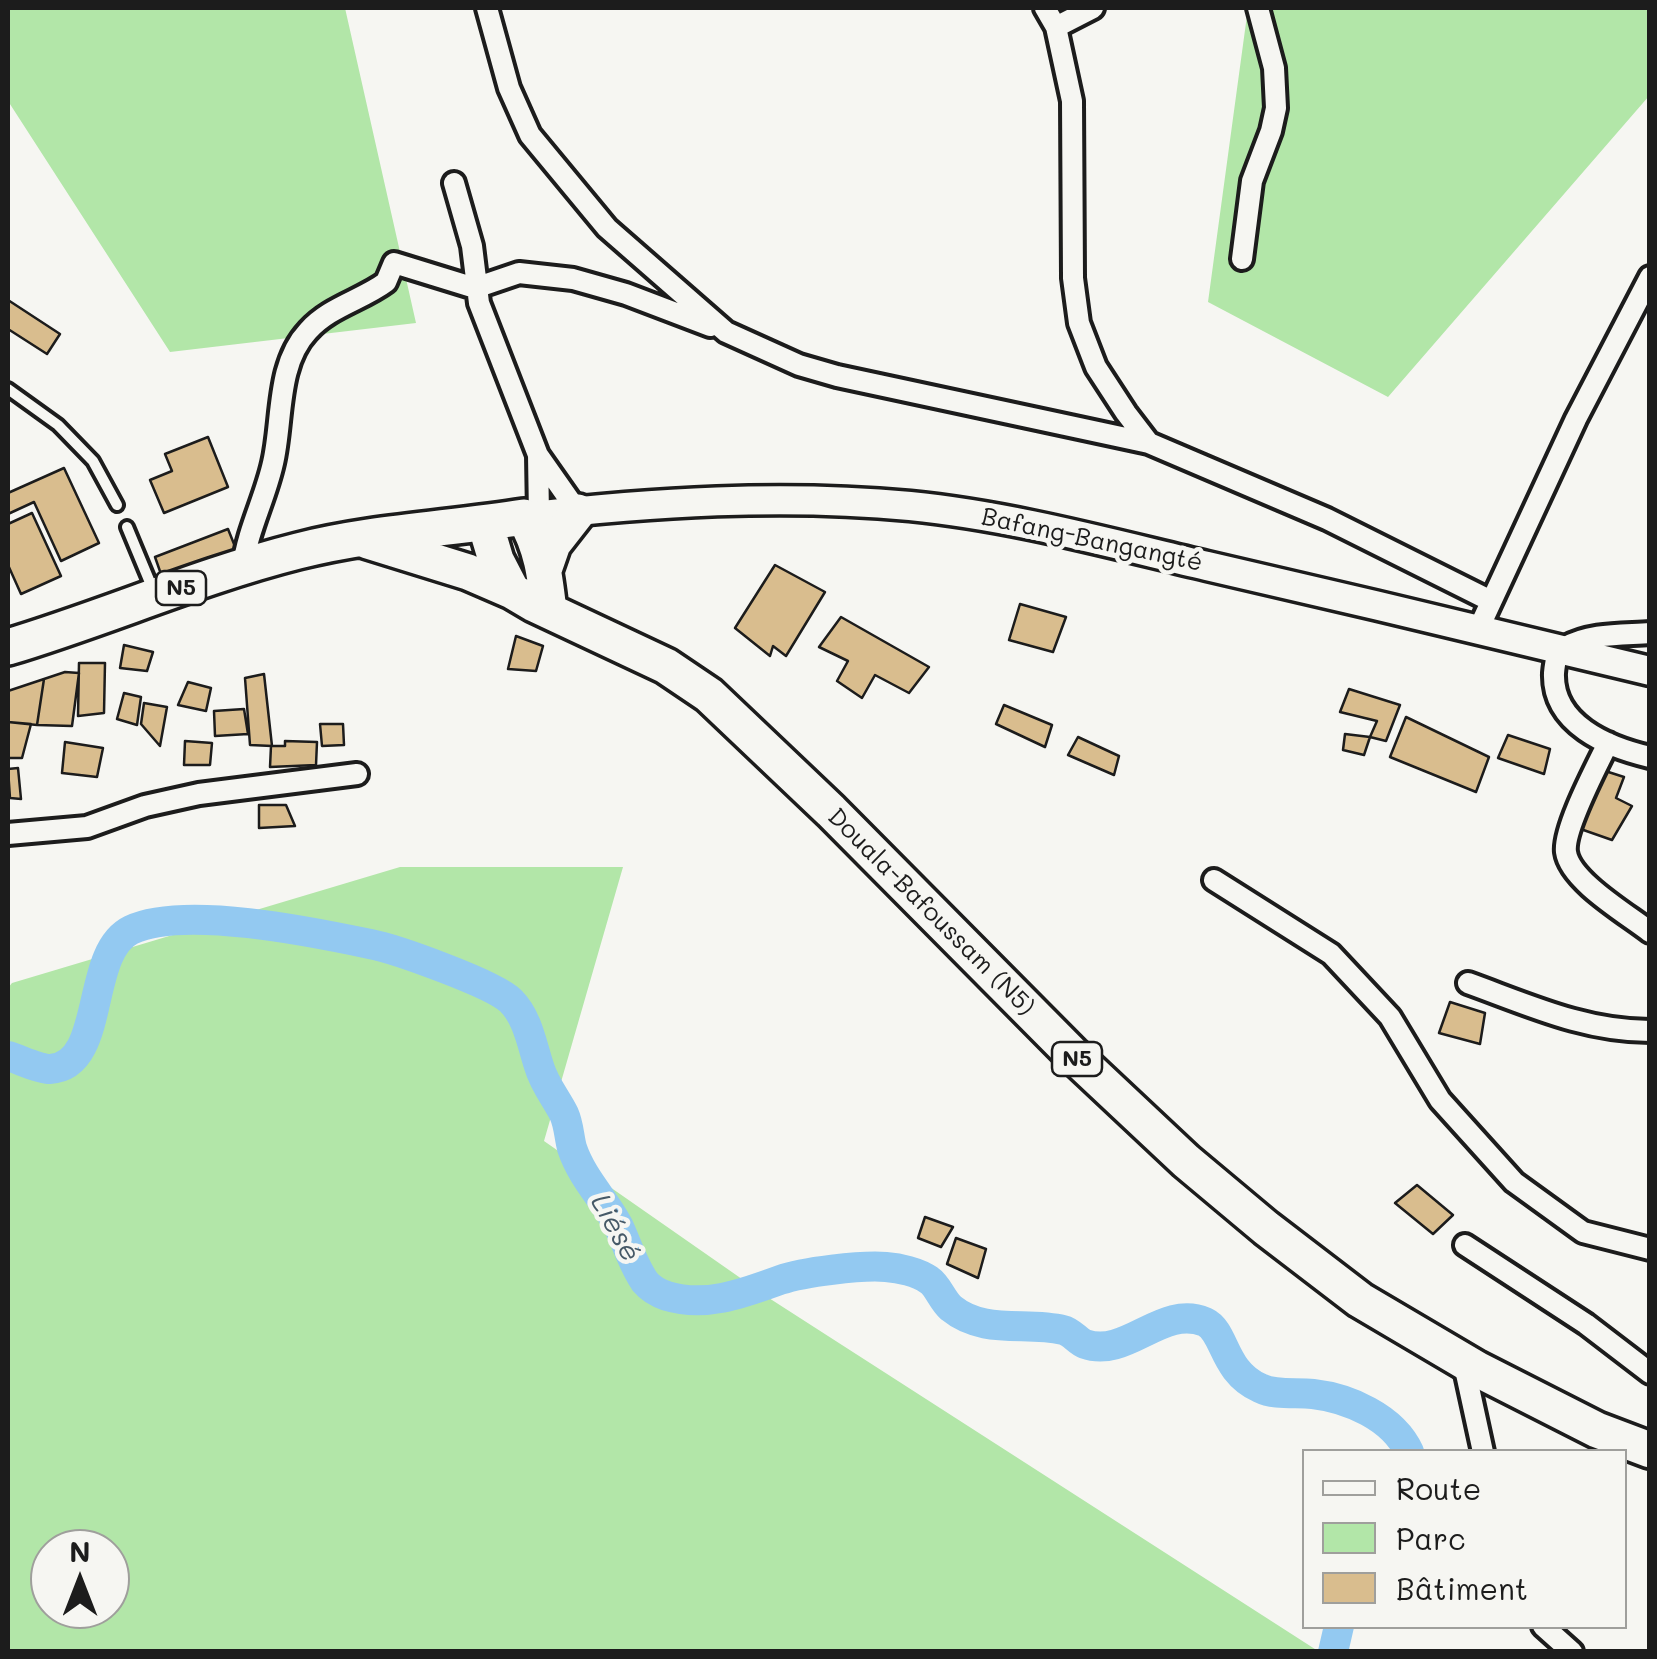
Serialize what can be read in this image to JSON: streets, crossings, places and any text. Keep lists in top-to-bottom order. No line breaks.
{"streets":{"highway":["N5","Douala-Bafoussam (N5)"],"street":["Bafang-Bangangté"]},"crossings":[["Bafang-Bangangté","N5"],["N5","Douala-Bafoussam (N5)"]],"water":["Liésé"],"legend":["Route","Parc","Bâtiment"],"north":"top"}
